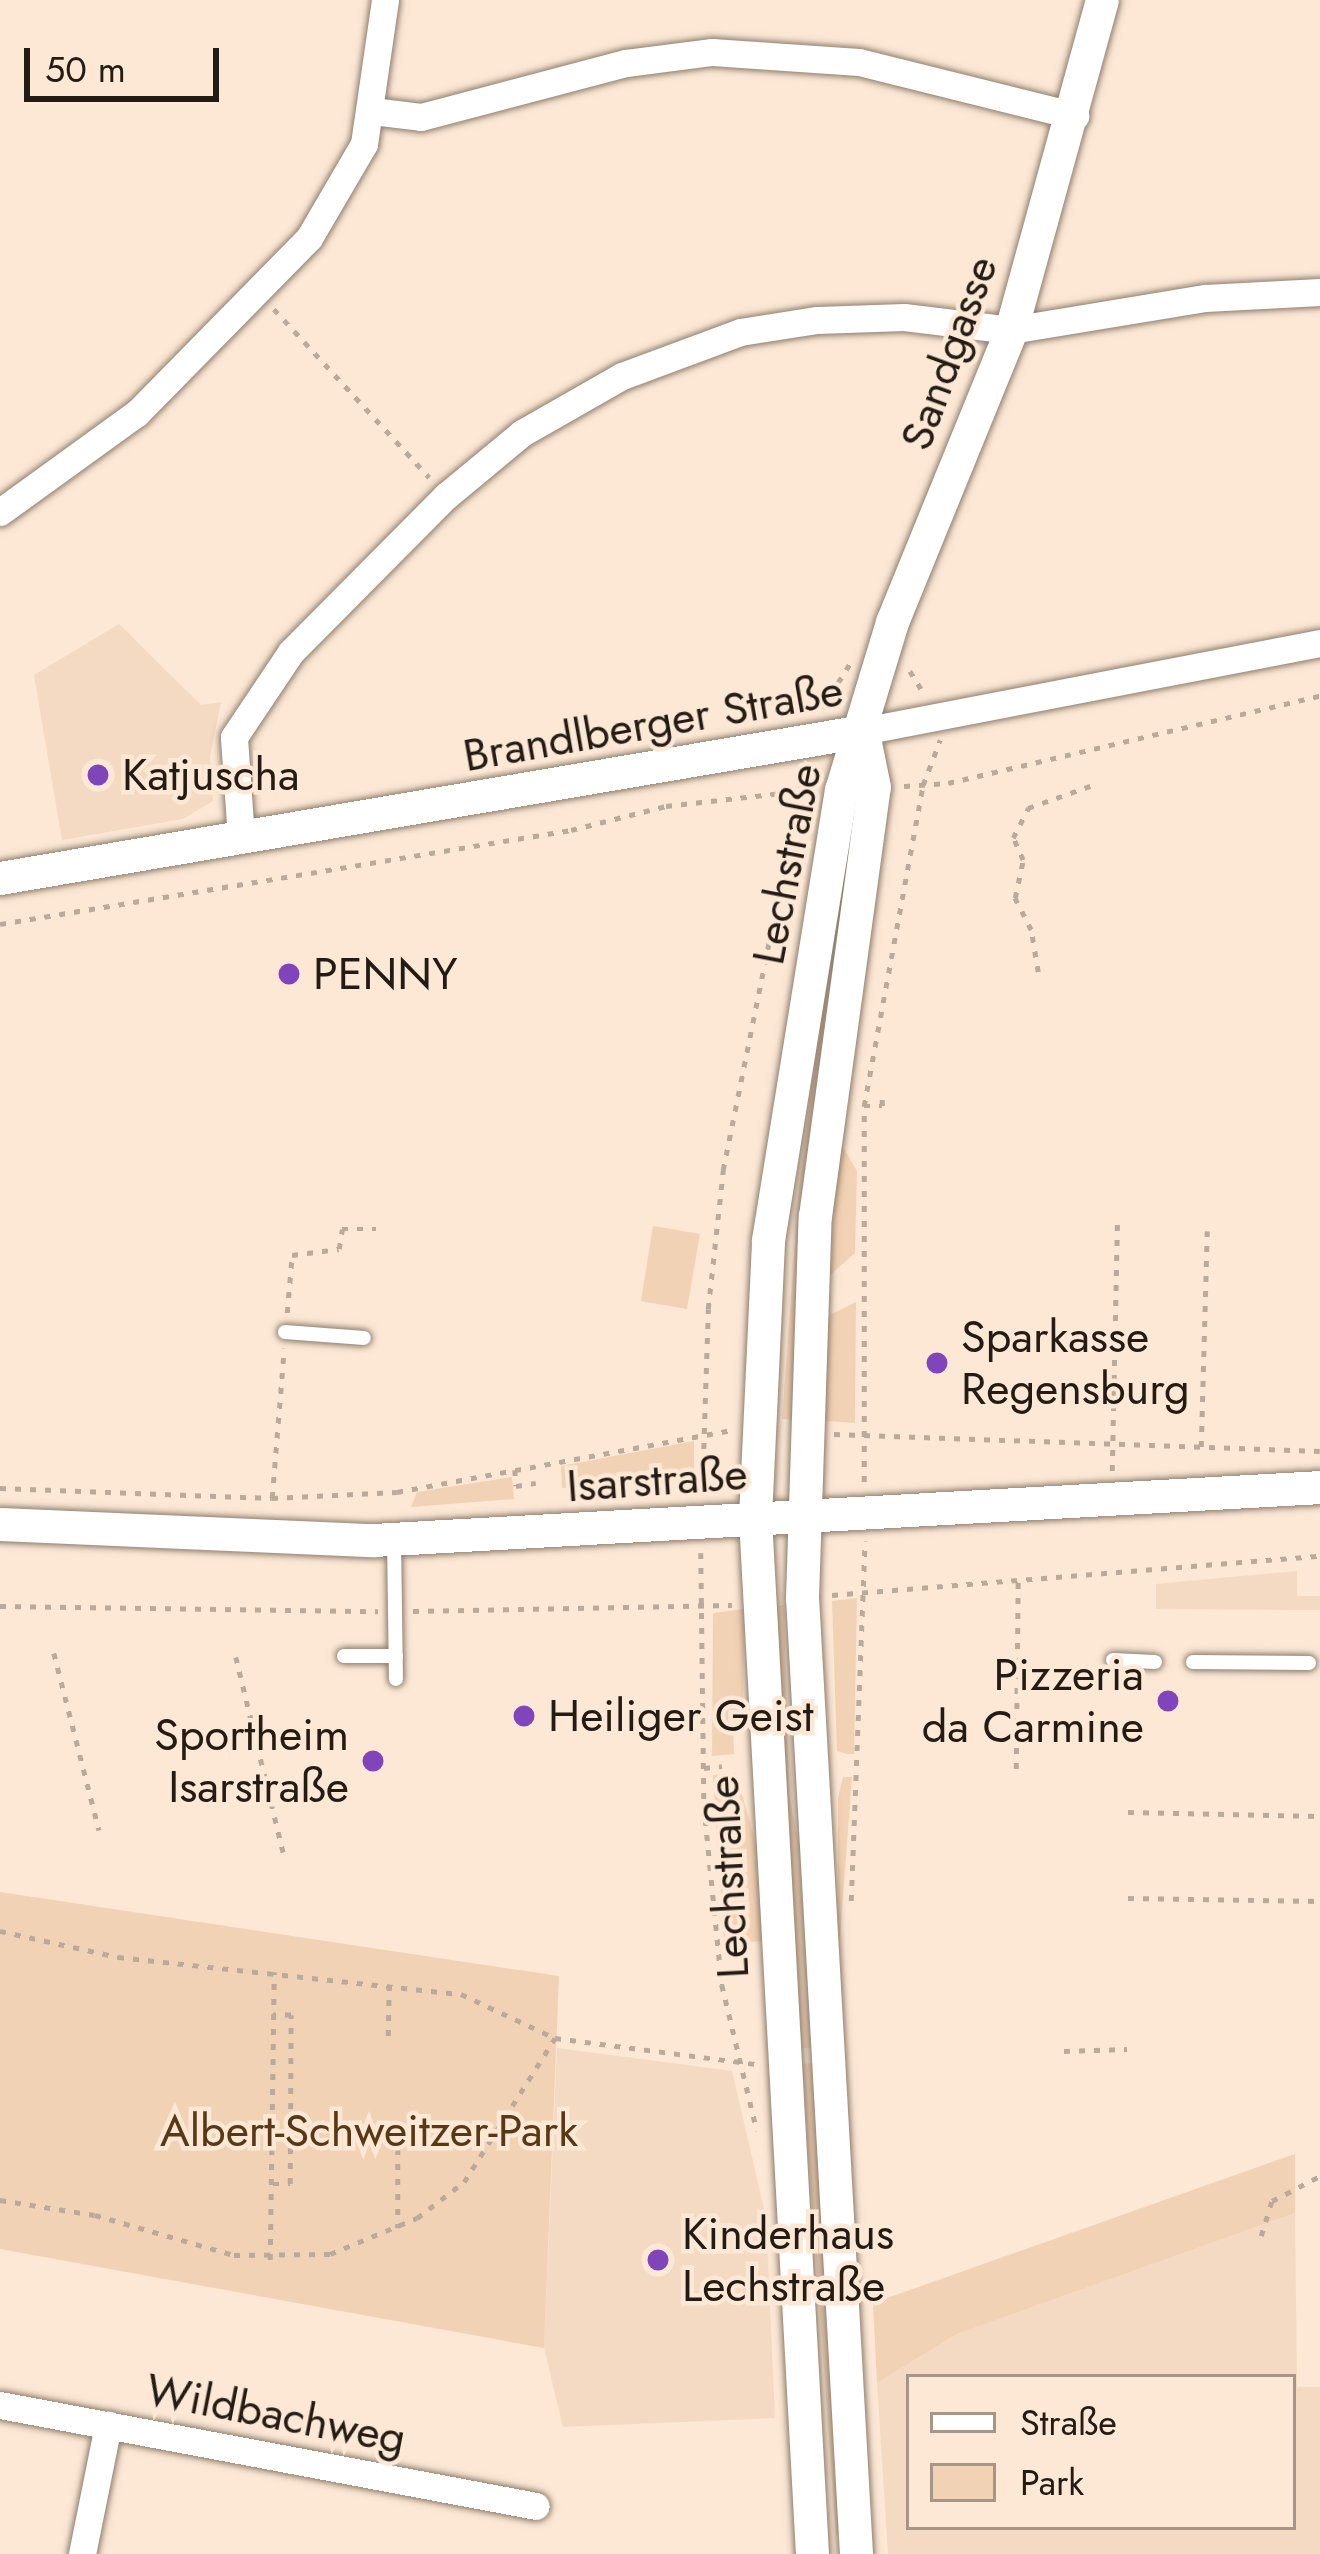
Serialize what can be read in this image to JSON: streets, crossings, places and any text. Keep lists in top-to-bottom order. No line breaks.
{"streets":{"street":["Sandgasse","Brandlberger Straße","Lechstraße","Isarstraße","Wildbachweg"]},"crossings":[["Sandgasse","Brandlberger Straße"],["Sandgasse","Lechstraße"],["Brandlberger Straße","Lechstraße"],["Lechstraße","Isarstraße"]],"parks":["Albert-Schweitzer-Park"],"places":["Katjuscha","PENNY","Sparkasse Regensburg","Pizzeria da Carmine","Heiliger Geist","Sportheim Isarstraße","Kinderhaus Lechstraße"],"legend":["Straße","Park"],"scale_bar":"50 m"}
